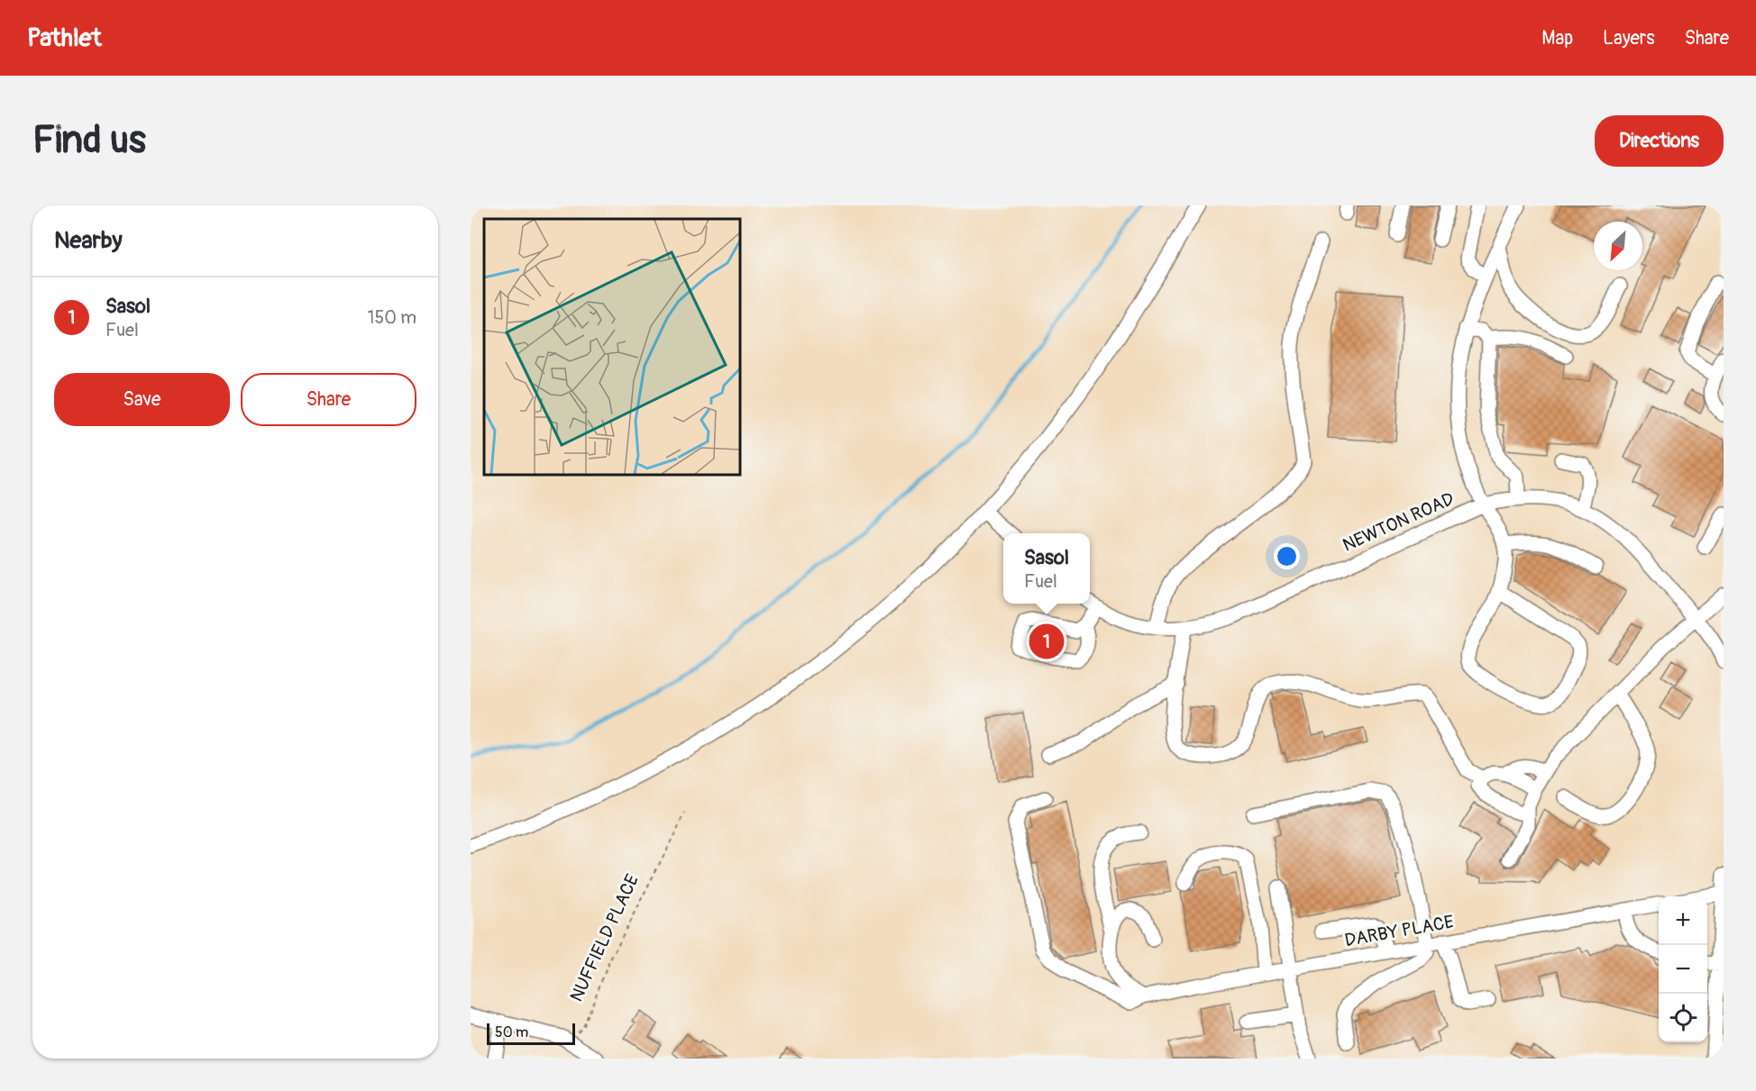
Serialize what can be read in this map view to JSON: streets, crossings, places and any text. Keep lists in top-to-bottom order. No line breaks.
{"streets":{"street":["NEWTON ROAD","DARBY PLACE"],"path":["NUFFIELD PLACE"]},"scale_bar":"50 m","north":"bottom left","page":{"header":"Pathlet","nav":["Map","Layers","Share"],"buttons":["Directions",["Save","Share"]],"title":"Find us","heading":"Nearby","list":[{"mark":"1","name":"Sasol","note":"Fuel","value":"150 m"}],"popup":["Sasol","Fuel"],"pins":"1","map_buttons":["+","−"],"scale":"50 m"}}
